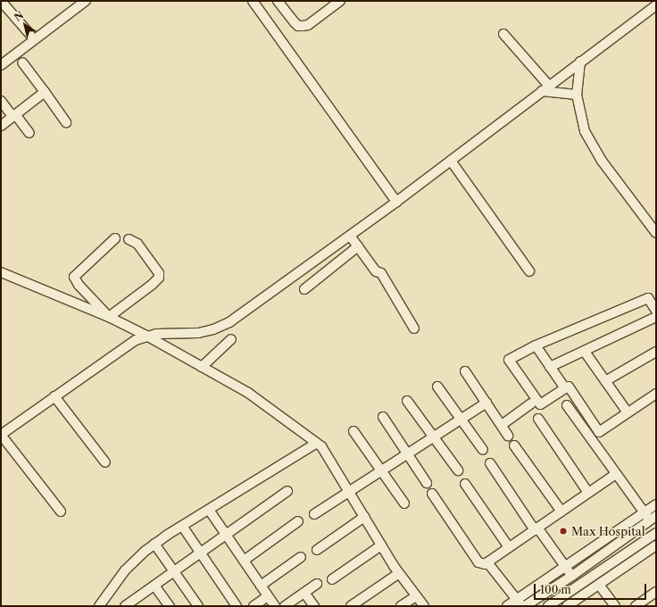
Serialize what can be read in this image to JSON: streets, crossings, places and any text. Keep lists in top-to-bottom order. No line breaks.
{"places":["Max Hospital"],"scale_bar":"100 m","north":"top left"}
